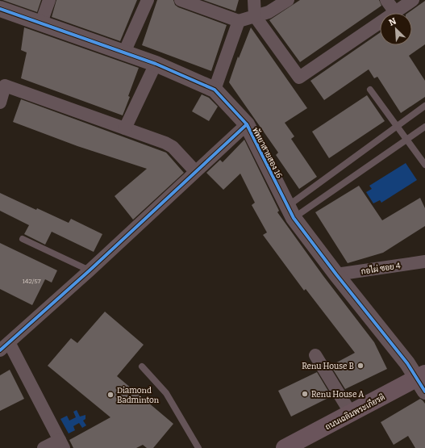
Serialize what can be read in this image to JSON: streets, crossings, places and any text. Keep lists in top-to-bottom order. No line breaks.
{"streets":{"main road":["ถนนเฉลิมพระเกียรติ"],"street":["พัทยาสายสอง 16","กอไผ่ ซอย 4"]},"crossings":[["พัทยาสายสอง 16","กอไผ่ ซอย 4"],["พัทยาสายสอง 16","ถนนเฉลิมพระเกียรติ"]],"places":["Renu House B","Renu House A","Diamond Badminton"],"house_numbers":["142/57"],"north":"top left"}
